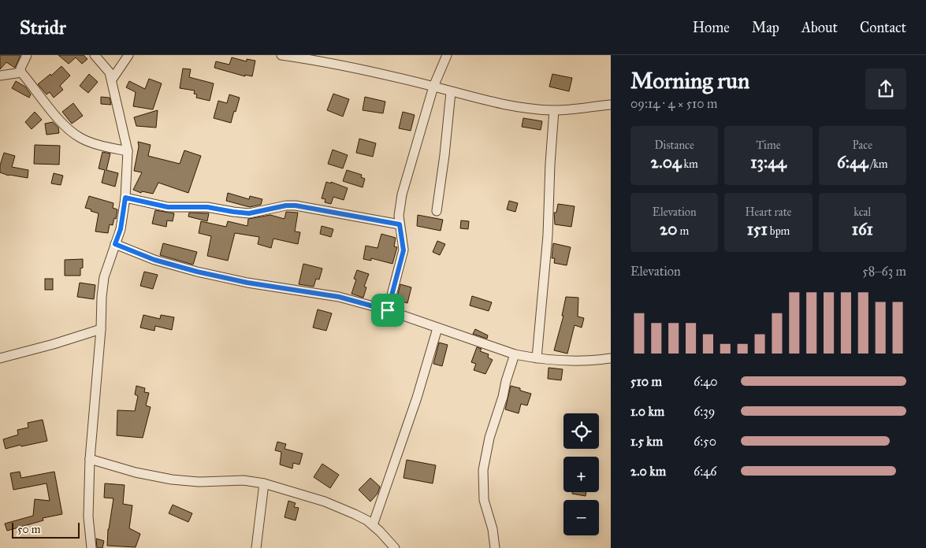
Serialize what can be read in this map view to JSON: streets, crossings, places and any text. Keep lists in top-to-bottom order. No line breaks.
{"scale_bar":"50 m","page":{"header":"Stridr","nav":["Home","Map","About","Contact"],"heading":["Morning run","09:14 · 4 × 510 m"],"stats":[["Distance","2.04 km"],["Time","13:44"],["Pace","6:44 /km"],["Elevation","20 m"],["Heart rate","151 bpm"],["kcal","161"]],"chart":["Elevation","58–63 m"],"list":[{"name":"510 m","note":"6:40"},{"name":"1.0 km","note":"6:39"},{"name":"1.5 km","note":"6:50"},{"name":"2.0 km","note":"6:46"}],"map_buttons":["+","−"],"scale":"50 m"}}
